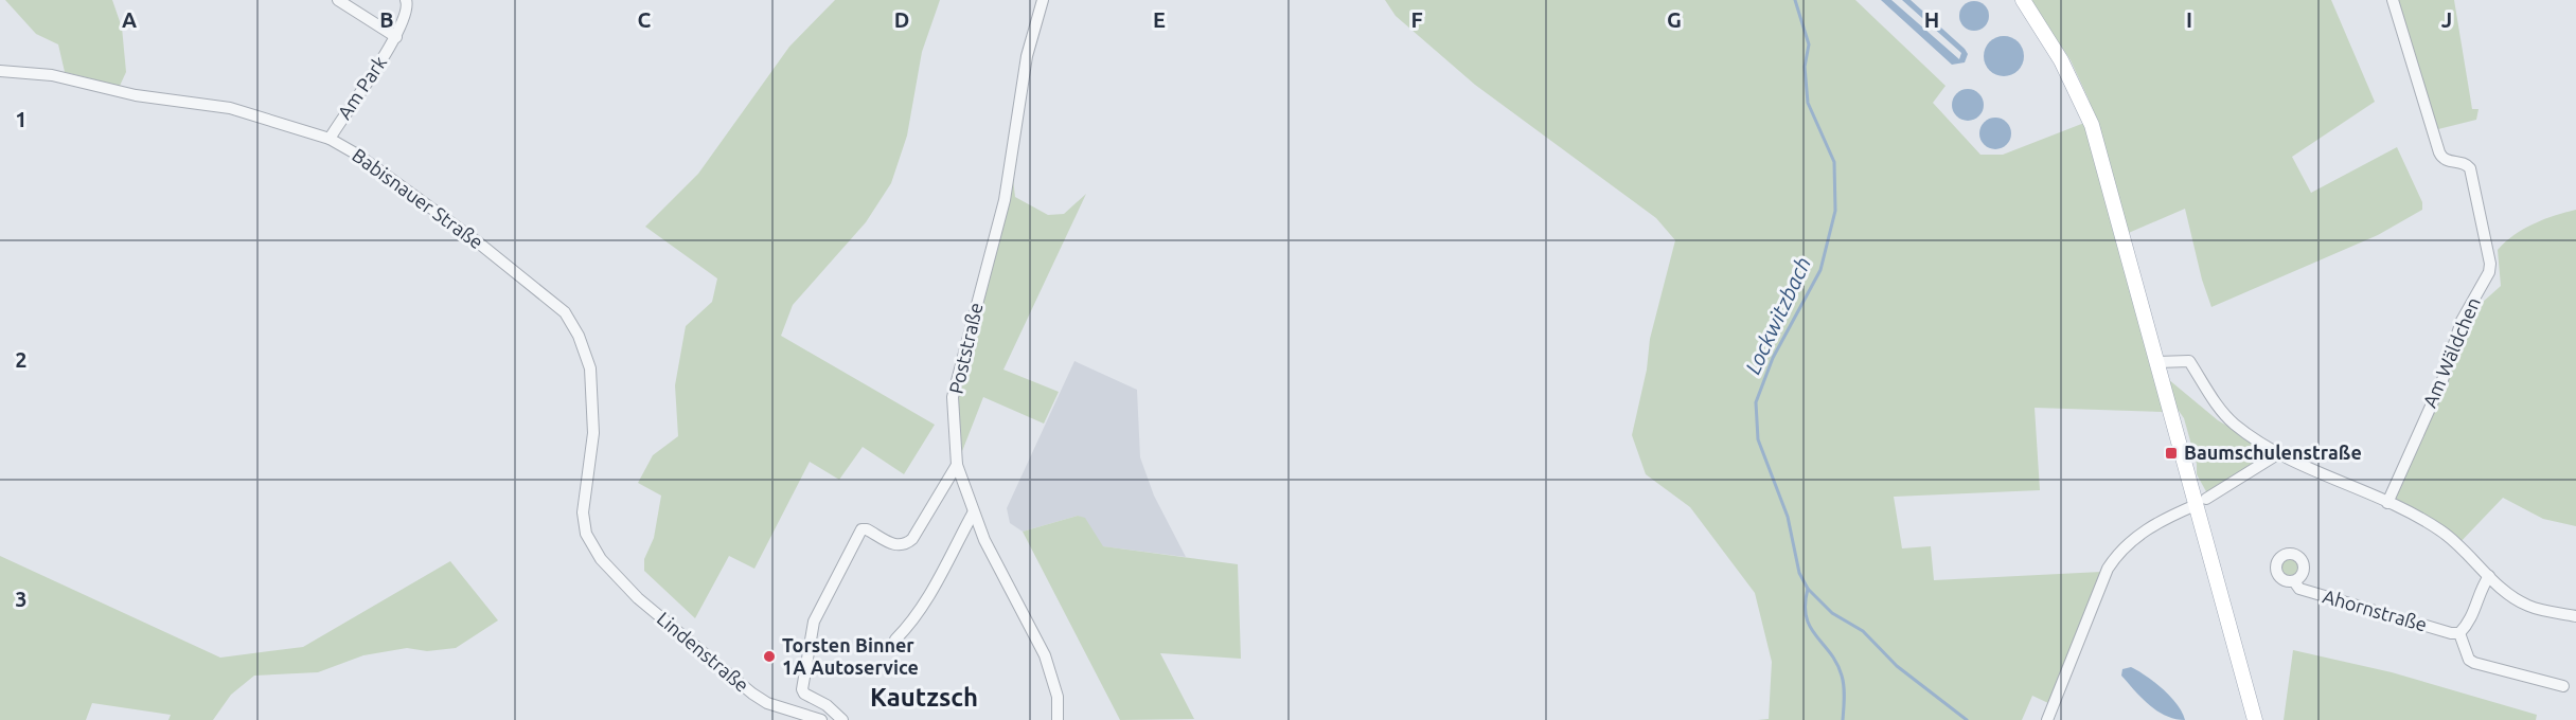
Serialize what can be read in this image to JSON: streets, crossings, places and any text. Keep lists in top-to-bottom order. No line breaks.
{"streets":{"street":["Am Park","Babisnauer Straße","Poststraße","Am Wäldchen","Ahornstraße","Lindenstraße"]},"crossings":[["Am Park","Babisnauer Straße"],["Babisnauer Straße","Lindenstraße"]],"districts":["Kautzsch"],"water":["Lockwitzbach"],"places":{"transit":["Baumschulenstraße"],"other":["Torsten Binner 1A Autoservice"]},"grid":{"columns":["A","B","C","D","E","F","G","H","I","J"],"rows":["1","2","3"]}}
